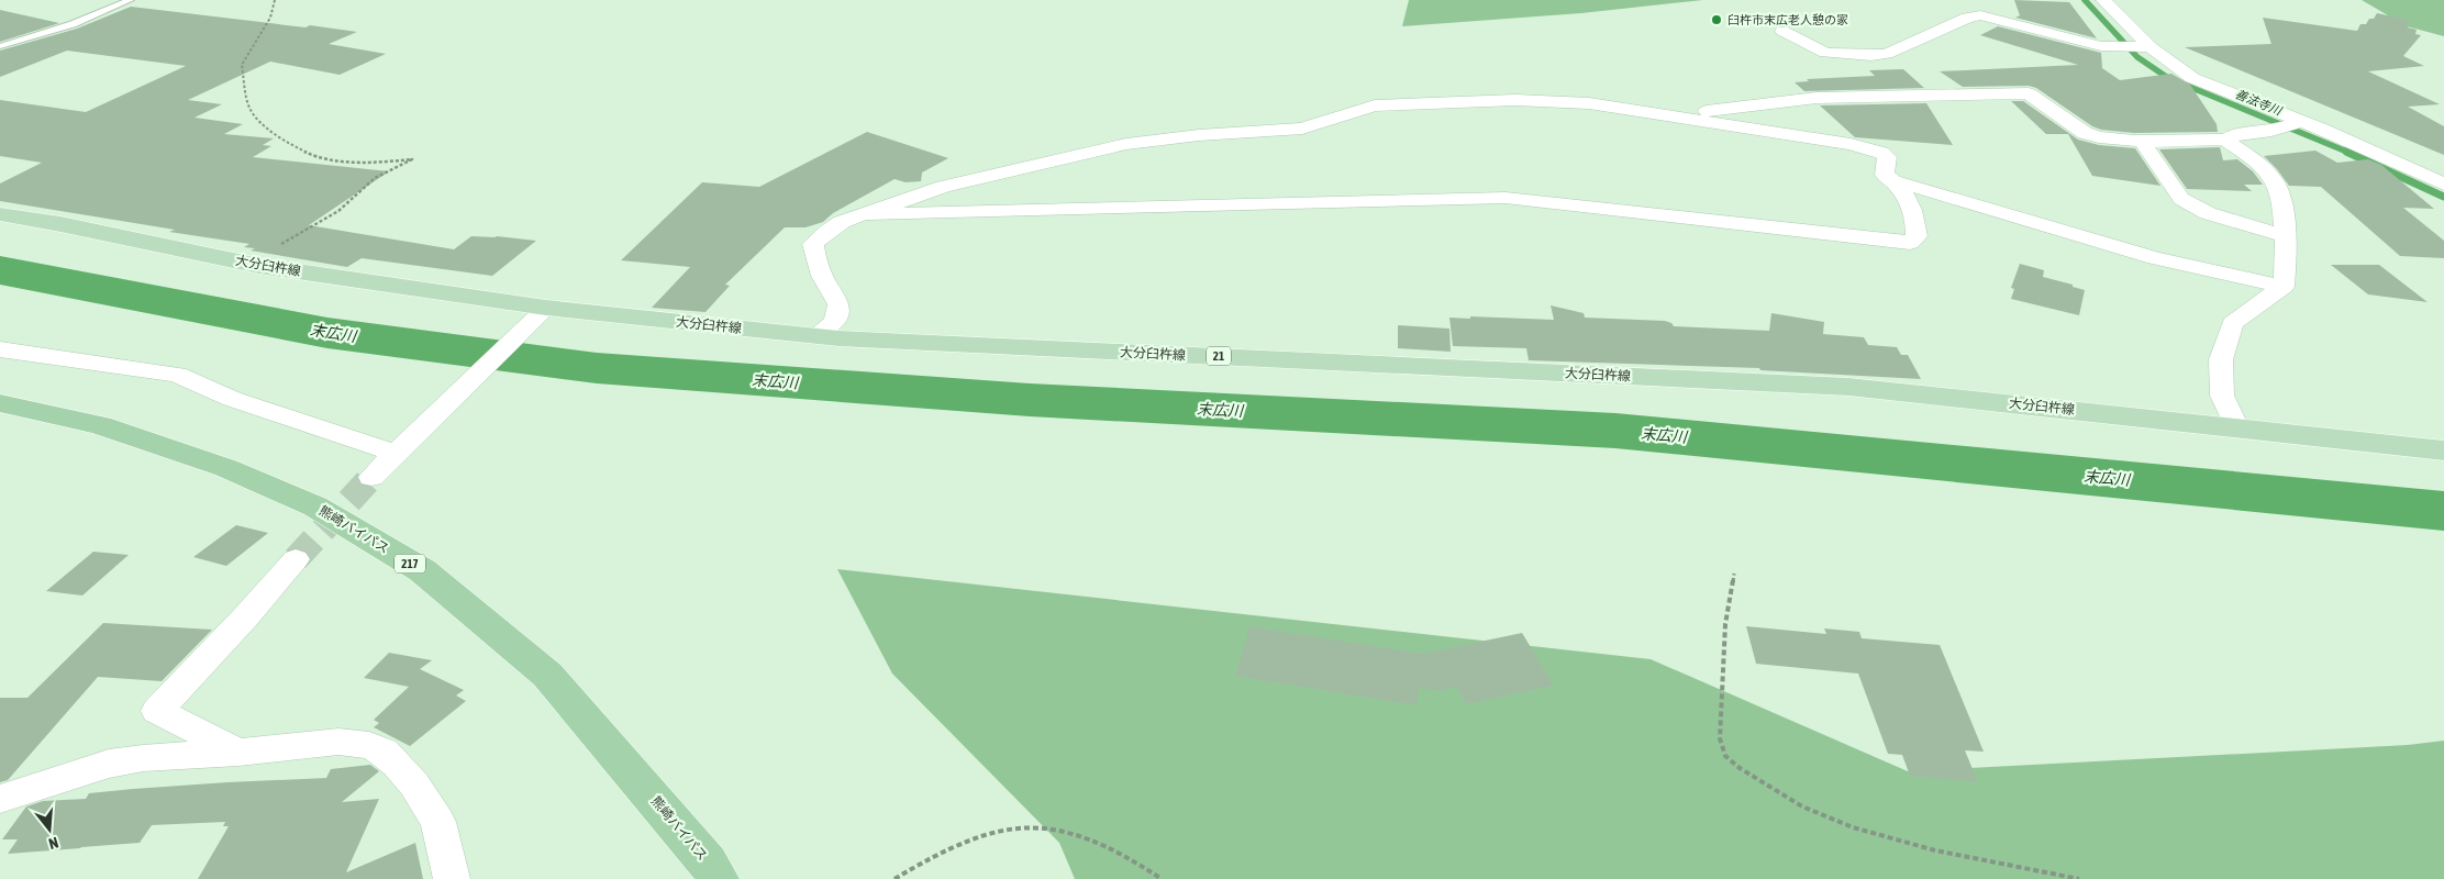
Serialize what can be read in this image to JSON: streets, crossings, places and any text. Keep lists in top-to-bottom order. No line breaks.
{"streets":{"highway":["熊崎バイパス","217"],"main road":["大分臼杵線","21"]},"water":["善法寺川","末広川"],"places":["臼杵市末広老人憩の家"],"north":"bottom"}
